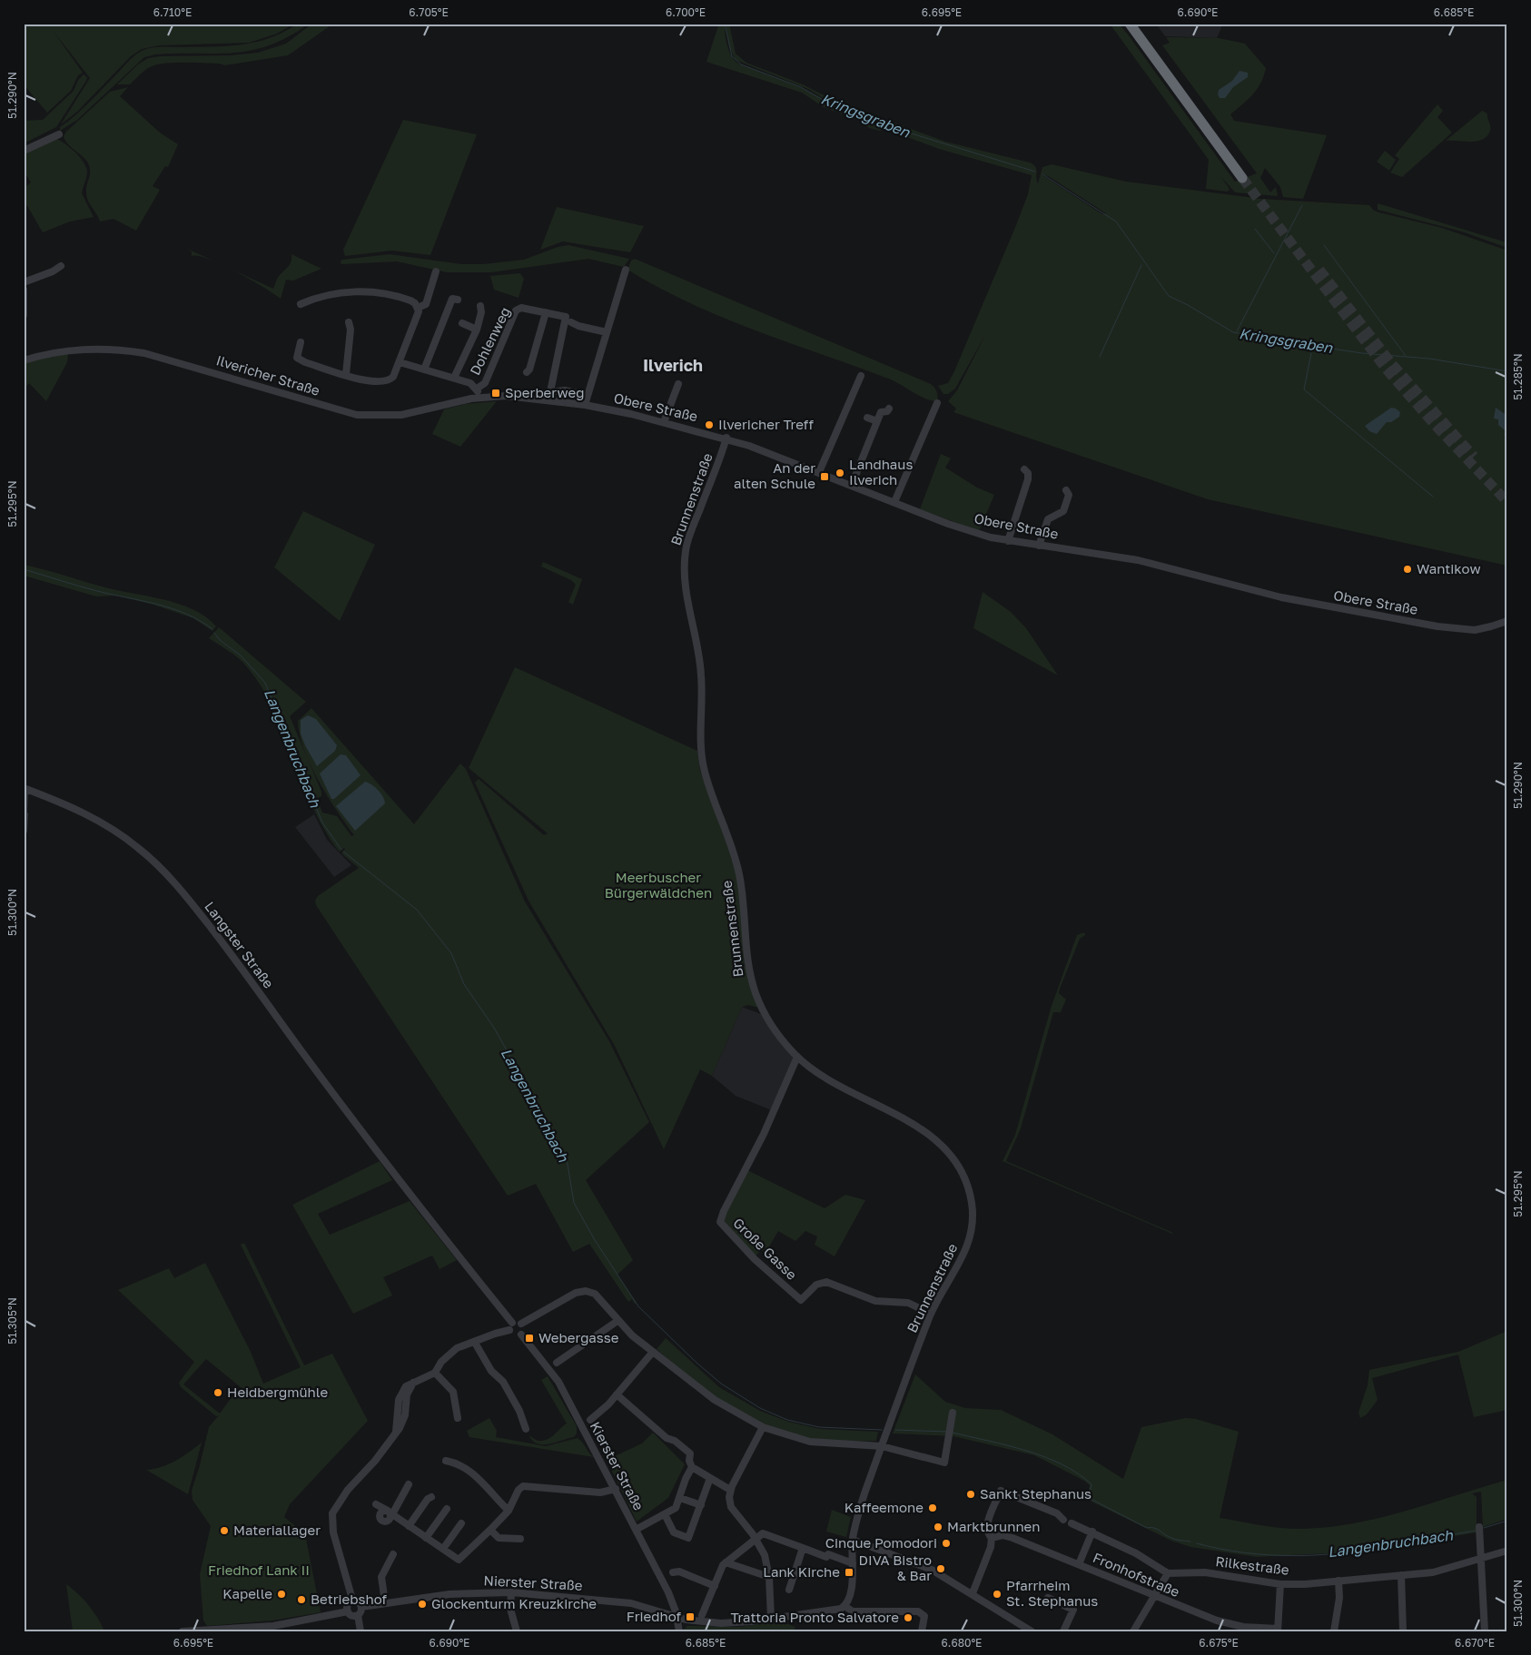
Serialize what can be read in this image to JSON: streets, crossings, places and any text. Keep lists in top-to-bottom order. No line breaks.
{"streets":{"street":["Dohlenweg","Ilvericher Straße","Obere Straße","Brunnenstraße","Langster Straße","Große Gasse","Kierster Straße","Rilkestraße","Fronhofstraße","Nierster Straße"]},"crossings":[["Ilvericher Straße","Obere Straße"],["Obere Straße","Brunnenstraße"],["Brunnenstraße","Große Gasse"],["Brunnenstraße","Nierster Straße"],["Langster Straße","Kierster Straße"],["Kierster Straße","Nierster Straße"]],"districts":["Ilverich"],"water":["Kringsgraben","Langenbruchbach"],"parks":["Meerbuscher Bürgerwäldchen","Friedhof Lank II"],"places":{"transit":["Sperberweg","An der alten Schule","Webergasse","Lank Kirche","Friedhof"],"other":["Ilvericher Treff","Landhaus Ilverich","Wantikow","Heidbergmühle","Sankt Stephanus","Kaffeemone","Marktbrunnen","Materiallager","Cinque Pomodori","DIVA Bistro & Bar","Kapelle","Pfarrheim St. Stephanus","Betriebshof","Glockenturm Kreuzkirche","Trattoria Pronto Salvatore"]},"coordinates":["6.710°E","6.705°E","6.700°E","6.695°E","6.690°E","6.685°E","51.290°N","51.285°N","51.295°N","51.300°N","51.305°N","6.680°E","6.675°E","6.670°E"]}
